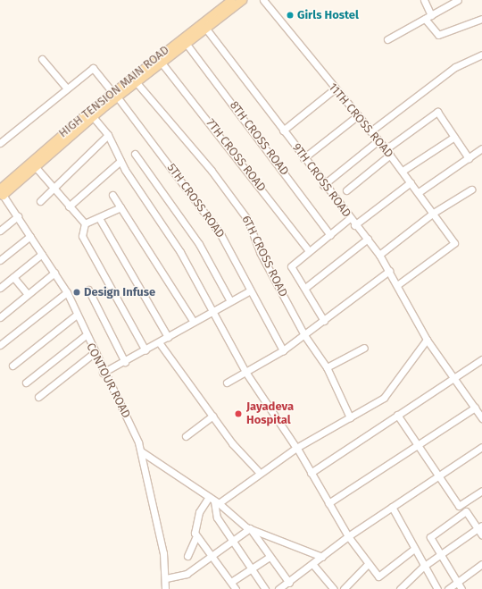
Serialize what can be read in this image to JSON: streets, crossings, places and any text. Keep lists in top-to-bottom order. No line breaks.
{"streets":{"main road":["HIGH TENSION MAIN ROAD"],"street":["11TH CROSS ROAD","8TH CROSS ROAD","7TH CROSS ROAD","9TH CROSS ROAD","5TH CROSS ROAD","6TH CROSS ROAD","CONTOUR ROAD"]},"crossings":[["HIGH TENSION MAIN ROAD","5TH CROSS ROAD"],["HIGH TENSION MAIN ROAD","6TH CROSS ROAD"],["HIGH TENSION MAIN ROAD","CONTOUR ROAD"],["11TH CROSS ROAD","9TH CROSS ROAD"]],"places":["Girls Hostel","Design Infuse","Jayadeva Hospital"]}
